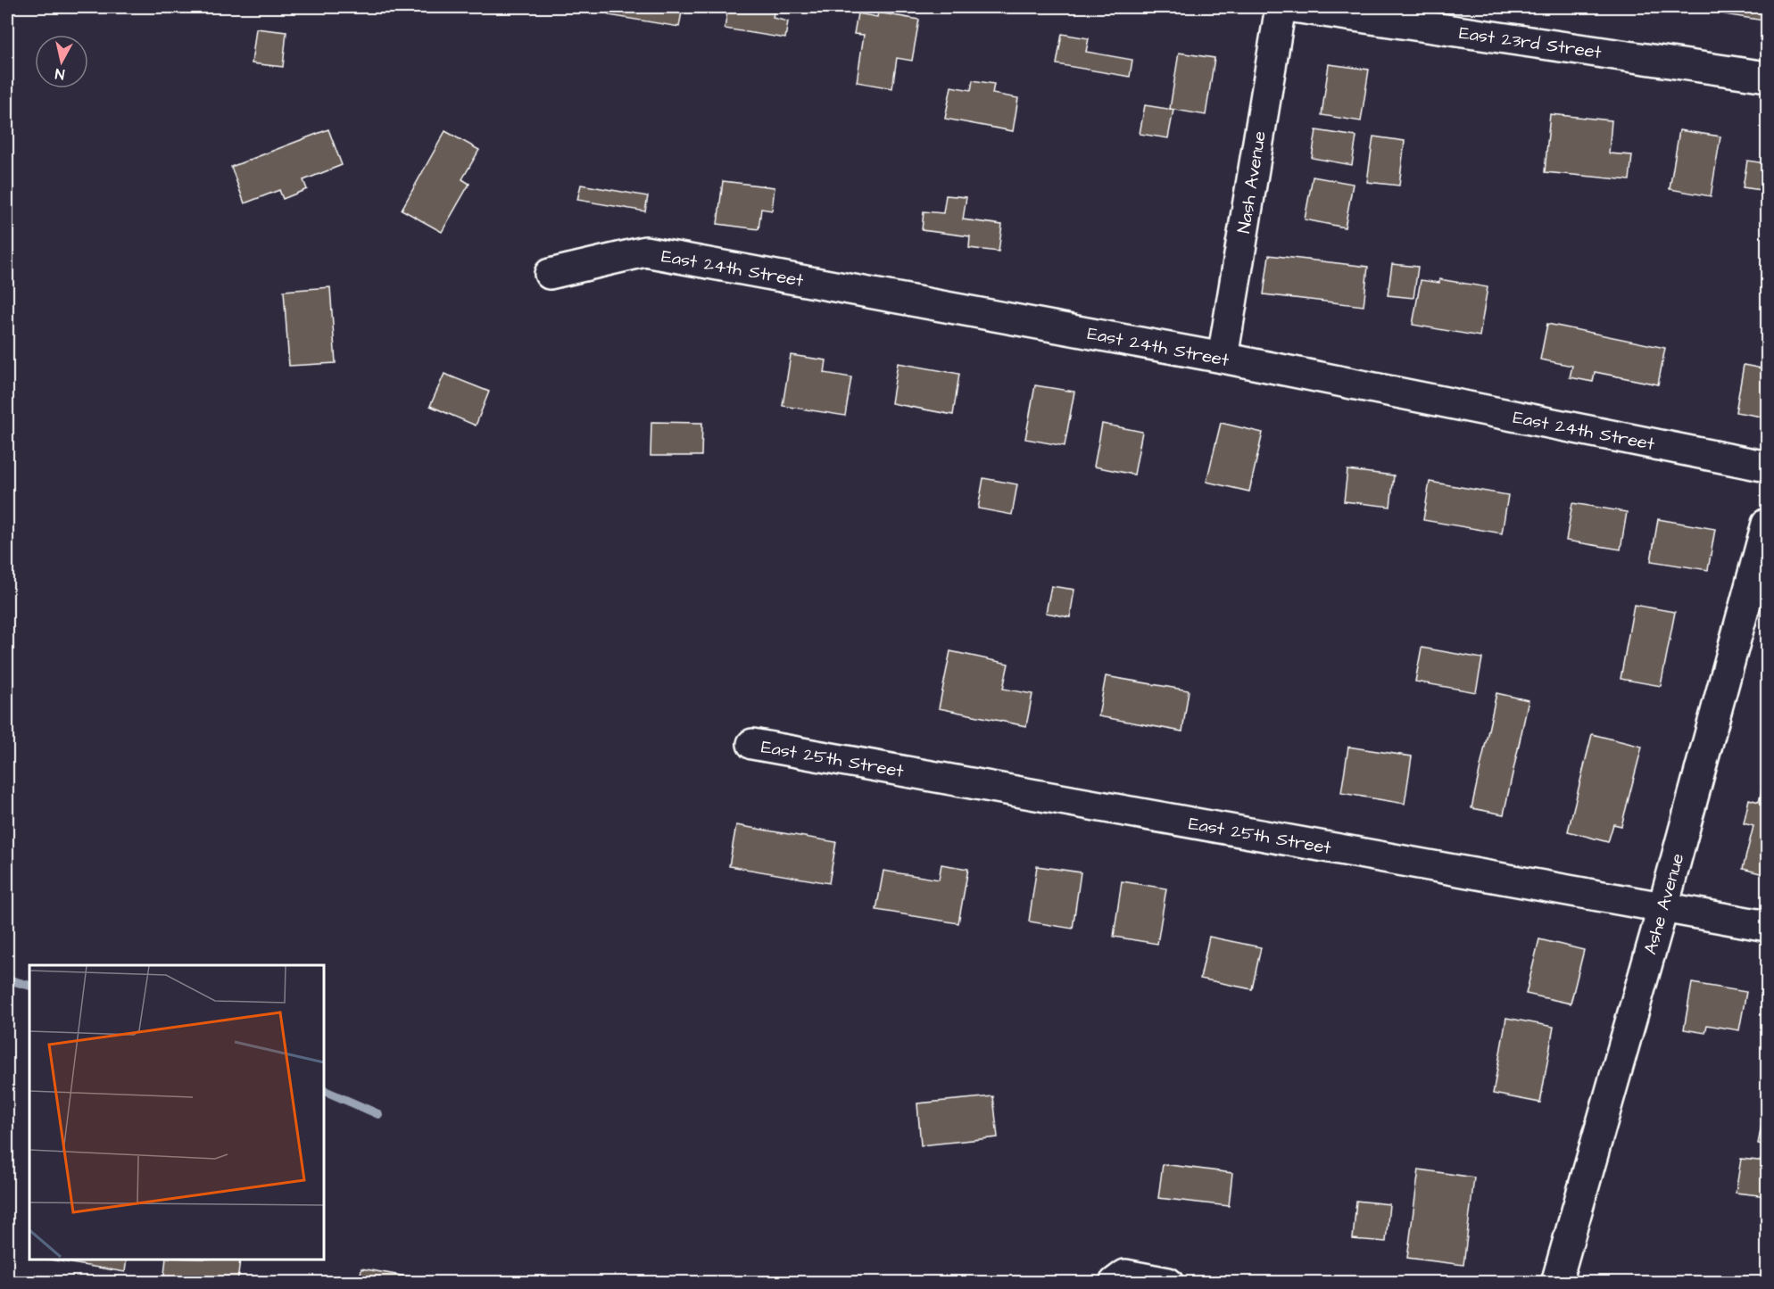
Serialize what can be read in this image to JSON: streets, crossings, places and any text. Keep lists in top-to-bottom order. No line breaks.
{"streets":{"street":["East 23rd Street","Nash Avenue","East 24th Street","East 25th Street","Ashe Avenue"]},"crossings":[["Nash Avenue","East 24th Street"],["East 25th Street","Ashe Avenue"]],"north":"bottom"}
